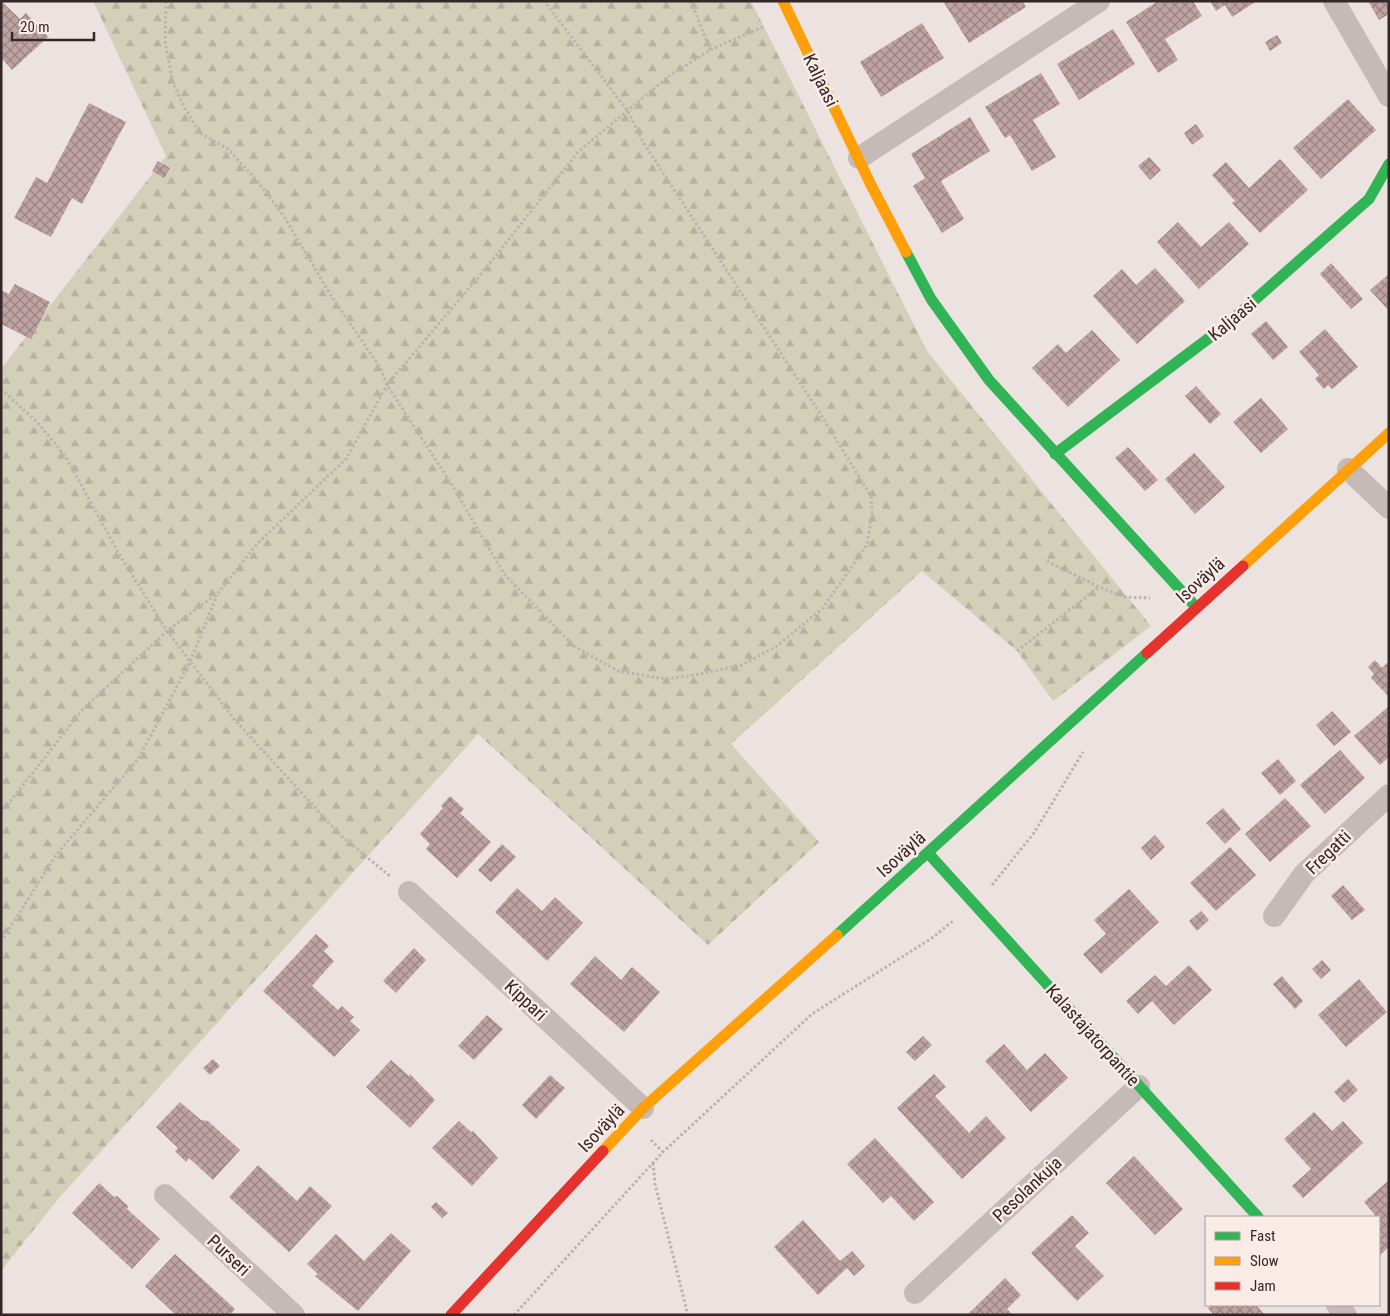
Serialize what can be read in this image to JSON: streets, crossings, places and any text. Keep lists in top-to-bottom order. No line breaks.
{"streets":{"street":["Kaljaasi","Isoväylä","Fregatti","Kippari","Kalastajatorpantie","Pesolankuja","Purseri"]},"crossings":[["Kaljaasi","Isoväylä"],["Isoväylä","Kippari"],["Isoväylä","Kalastajatorpantie"],["Kalastajatorpantie","Pesolankuja"]],"legend":["Fast","Slow","Jam"],"scale_bar":"20 m"}
